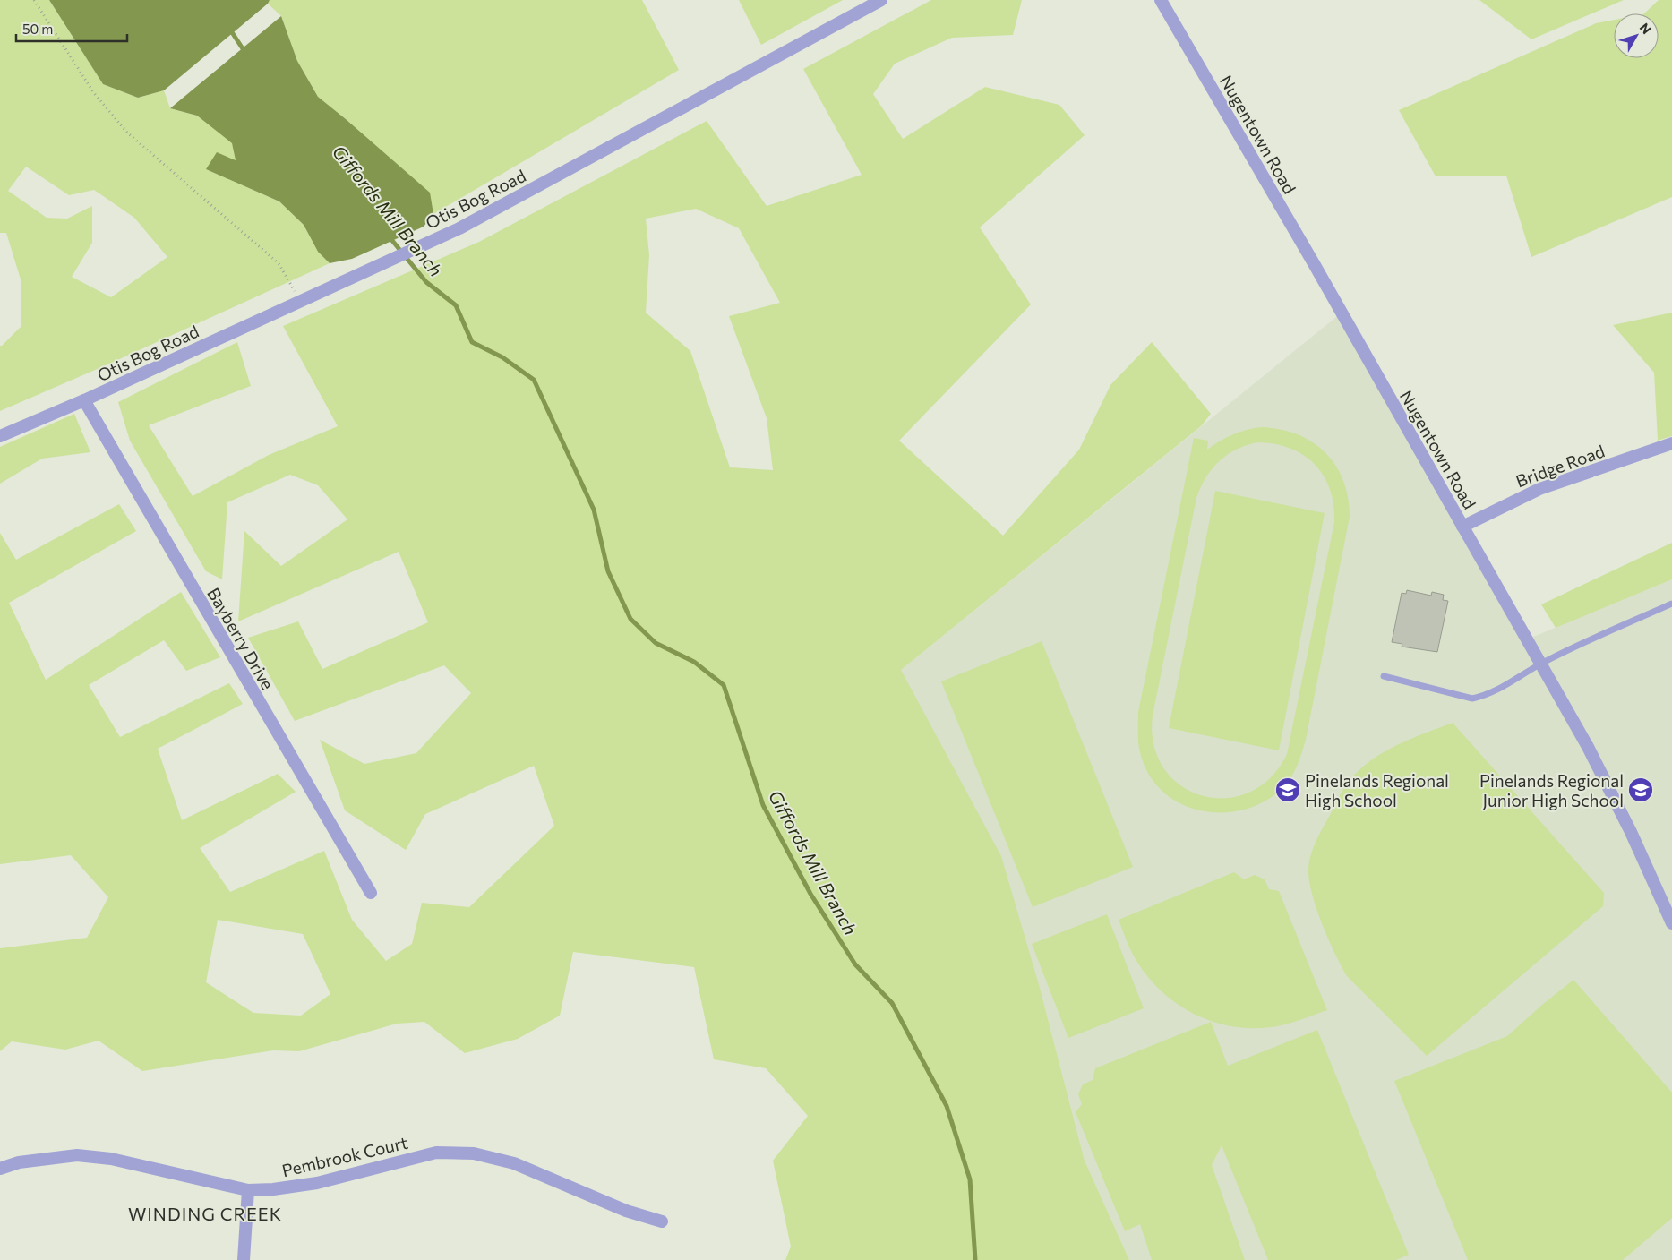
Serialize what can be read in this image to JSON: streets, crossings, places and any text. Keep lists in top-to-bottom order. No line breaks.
{"streets":{"street":["Nugentown Road","Otis Bog Road","Bridge Road","Bayberry Drive","Pembrook Court"]},"crossings":[["Nugentown Road","Bridge Road"],["Otis Bog Road","Bayberry Drive"]],"districts":["WINDING CREEK"],"water":["Giffords Mill Branch"],"places":{"school or university":["Pinelands Regional High School","Pinelands Regional Junior High School"]},"scale_bar":"50 m","north":"top right"}
